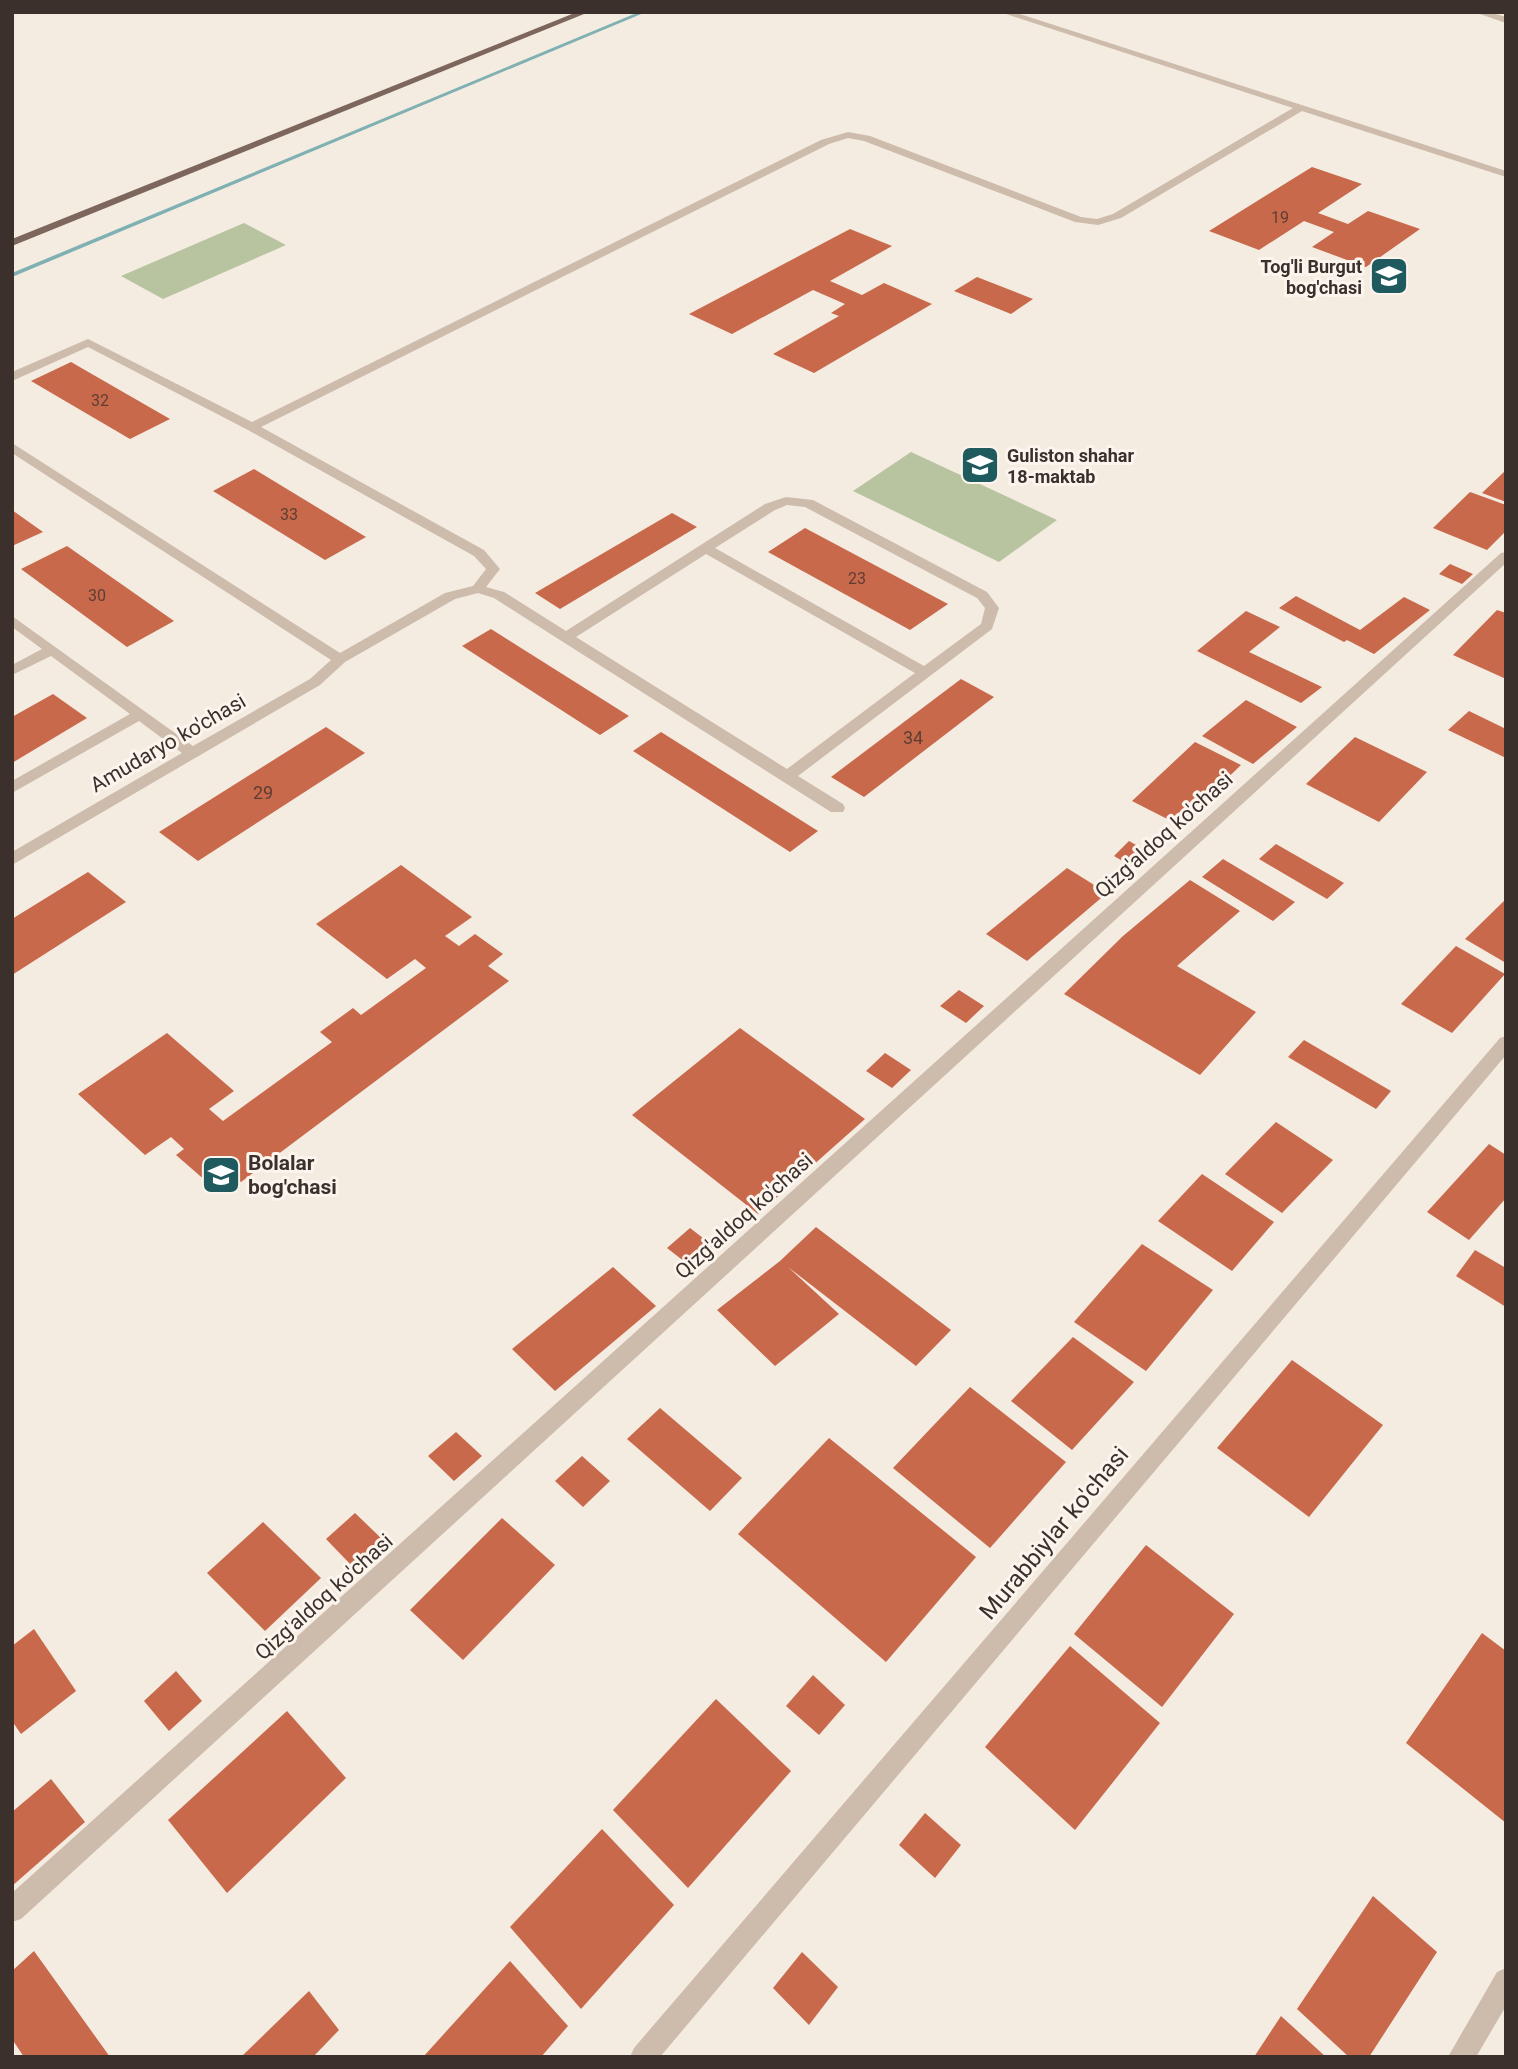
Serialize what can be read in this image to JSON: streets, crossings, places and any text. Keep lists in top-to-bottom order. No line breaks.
{"streets":{"street":["Amudaryo ko'chasi","Qizg'aldoq ko'chasi","Murabbiylar ko'chasi"]},"places":{"school or university":["Tog'li Burgut bog'chasi","Guliston shahar 18-maktab","Bolalar bog'chasi"]},"house_numbers":["19","32","33","23","30","34","29"]}
